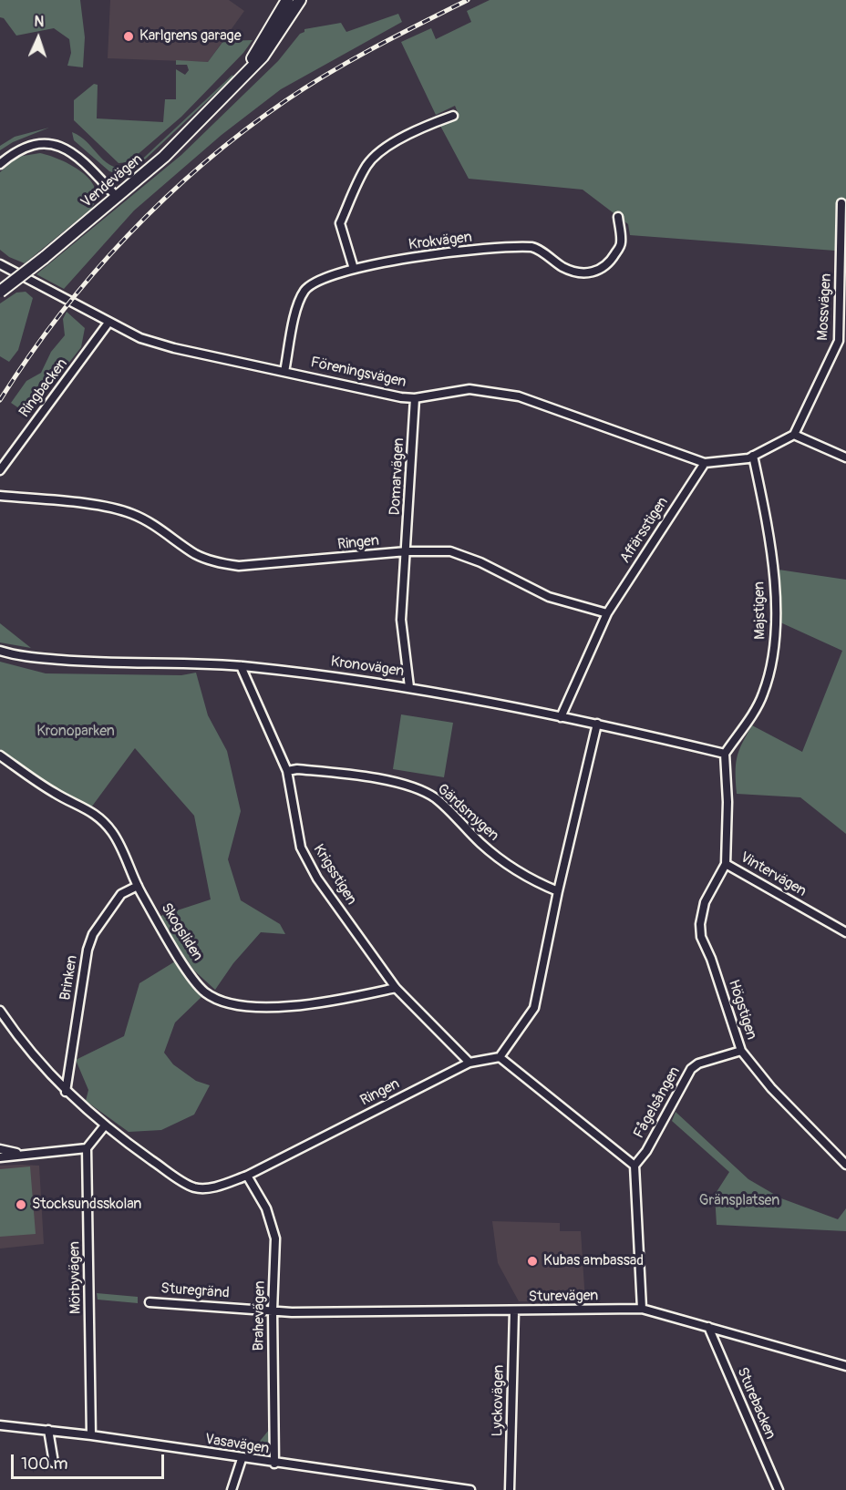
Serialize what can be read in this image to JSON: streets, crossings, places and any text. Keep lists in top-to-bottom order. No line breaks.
{"streets":{"street":["Vendevägen","Krokvägen","Mossvägen","Föreningsvägen","Ringbacken","Domarvägen","Affärsstigen","Ringen","Majstigen","Kronovägen","Gärdsmygen","Krigsstigen","Vintervägen","Skogsliden","Brinken","Högstigen","Fågelsången","Mörbyvägen","Sturegränd","Sturevägen","Brahevägen","Lyckovägen","Sturebacken","Vasavägen"]},"crossings":[["Krokvägen","Föreningsvägen"],["Mossvägen","Föreningsvägen"],["Föreningsvägen","Ringbacken"],["Föreningsvägen","Domarvägen"],["Föreningsvägen","Affärsstigen"],["Föreningsvägen","Majstigen"],["Domarvägen","Ringen"],["Domarvägen","Kronovägen"],["Affärsstigen","Ringen"],["Ringen","Krigsstigen"],["Ringen","Brinken"],["Ringen","Brahevägen"],["Majstigen","Kronovägen"],["Majstigen","Vintervägen"],["Kronovägen","Krigsstigen"],["Kronovägen","Vintervägen"],["Gärdsmygen","Krigsstigen"],["Krigsstigen","Skogsliden"],["Vintervägen","Högstigen"],["Skogsliden","Brinken"],["Högstigen","Fågelsången"],["Mörbyvägen","Vasavägen"],["Sturegränd","Sturevägen"],["Sturegränd","Brahevägen"],["Sturevägen","Brahevägen"],["Sturevägen","Lyckovägen"],["Sturevägen","Sturebacken"],["Brahevägen","Vasavägen"]],"parks":["Kronoparken","Gränsplatsen"],"places":["Karlgrens garage","Stocksundsskolan","Kubas ambassad"],"scale_bar":"100 m","north":"top"}
